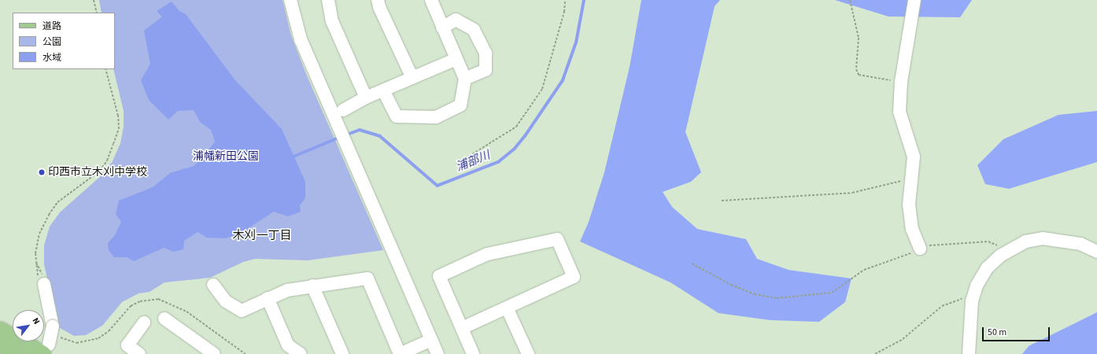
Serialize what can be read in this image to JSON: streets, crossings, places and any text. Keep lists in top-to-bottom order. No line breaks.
{"districts":["木刈一丁目"],"water":["浦部川"],"parks":["浦幡新田公園"],"places":["印西市立木刈中学校"],"legend":["道路","公園","水域"],"scale_bar":"50 m","north":"top right"}
